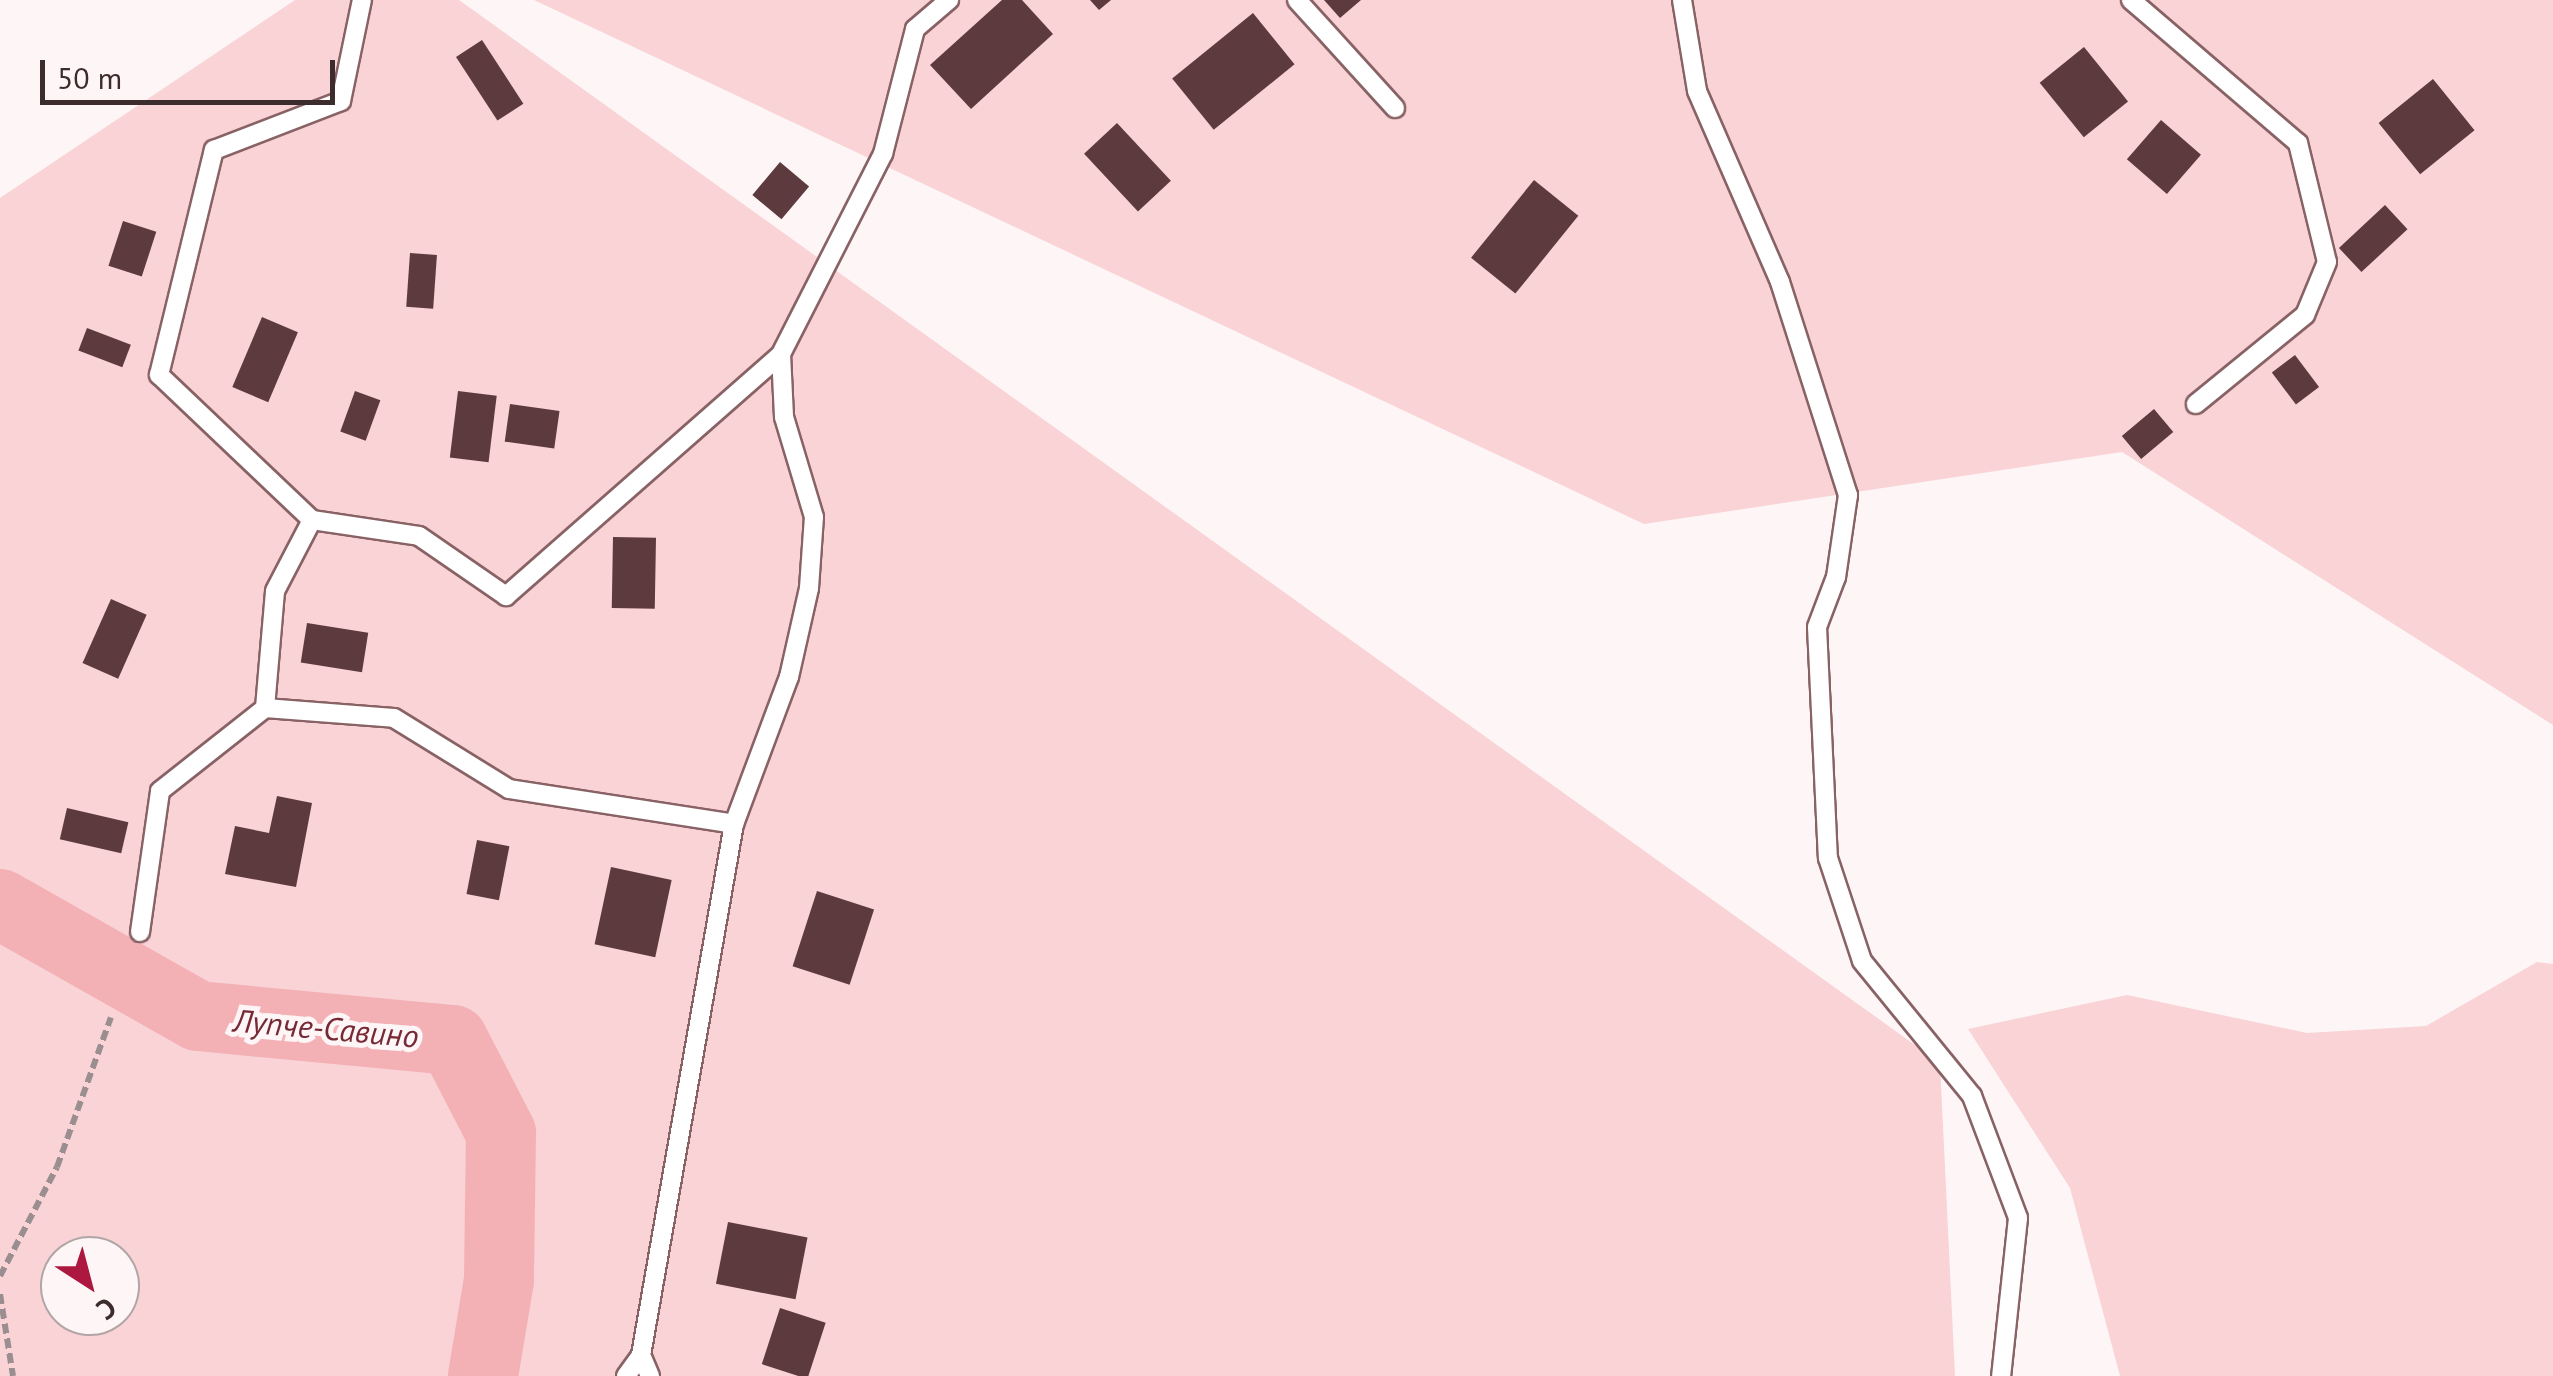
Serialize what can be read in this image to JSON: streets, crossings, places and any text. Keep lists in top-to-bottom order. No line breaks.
{"water":["Лупче-Савино"],"scale_bar":"50 m","north":"bottom right"}
